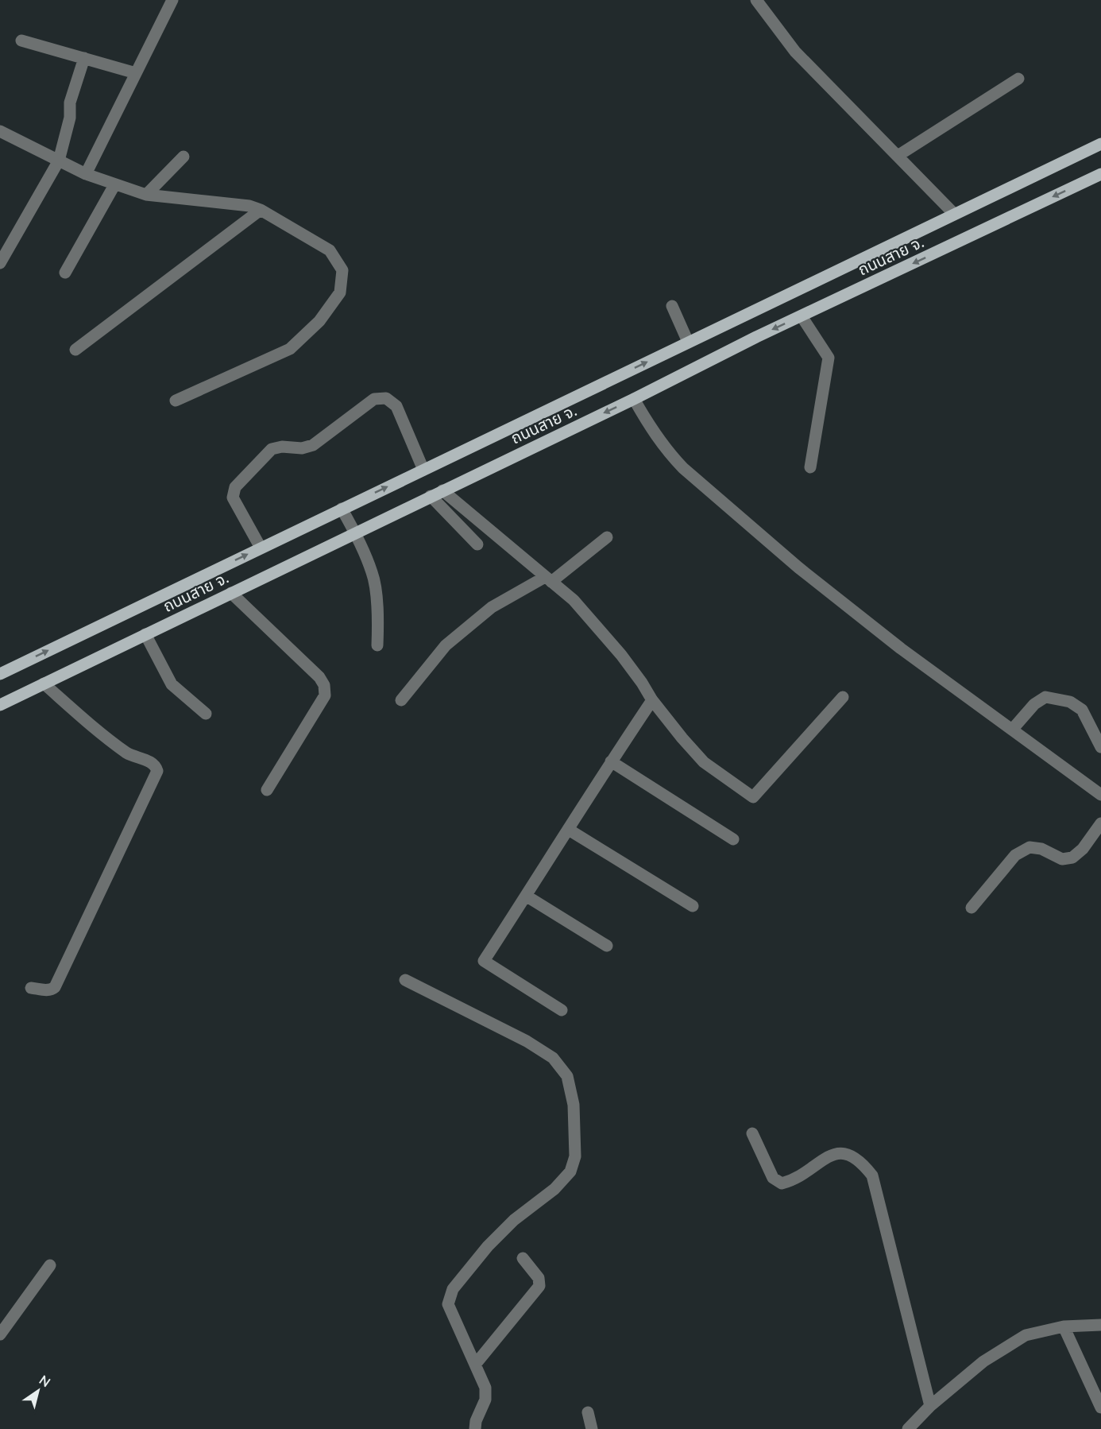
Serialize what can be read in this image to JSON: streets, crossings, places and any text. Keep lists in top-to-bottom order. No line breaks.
{"streets":{"main road":["ถนนสาย จ."]},"north":"top right"}
